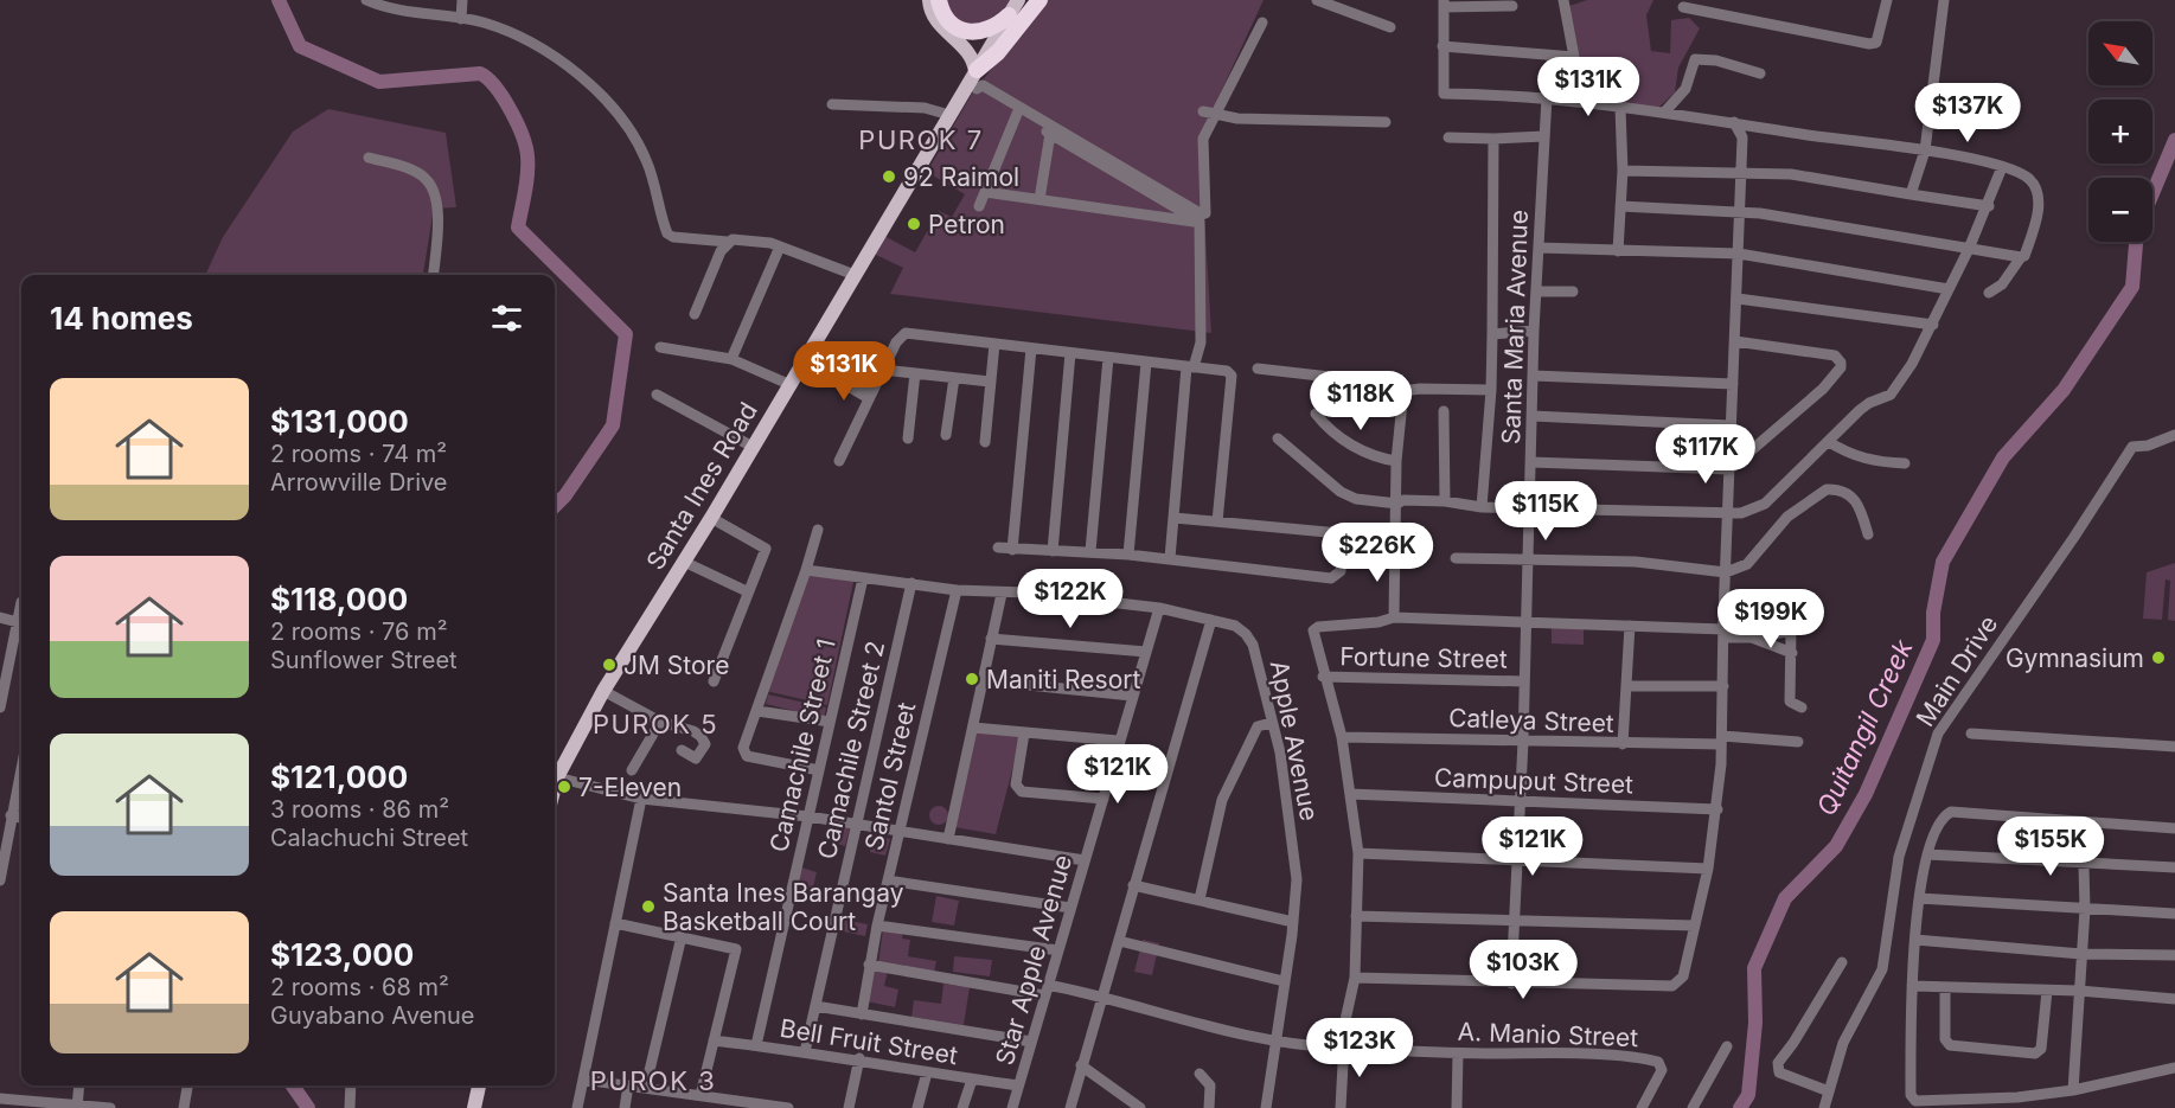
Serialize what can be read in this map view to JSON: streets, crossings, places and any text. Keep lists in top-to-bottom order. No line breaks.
{"streets":{"main road":["Santa Ines Road"],"street":["Santa Maria Avenue","Fortune Street","Main Drive","Catleya Street","Apple Avenue","Camachile Street 1","Camachile Street 2","Santol Street","Campuput Street","Star Apple Avenue","A. Manio Street","Bell Fruit Street"]},"crossings":[["Santa Maria Avenue","Fortune Street"],["Santa Maria Avenue","Catleya Street"],["Santa Maria Avenue","Campuput Street"],["Apple Avenue","Camachile Street 1"],["Apple Avenue","Camachile Street 2"],["Apple Avenue","Santol Street"],["Apple Avenue","Star Apple Avenue"],["Apple Avenue","A. Manio Street"],["Camachile Street 1","Bell Fruit Street"],["Camachile Street 2","Bell Fruit Street"],["Santol Street","A. Manio Street"],["Star Apple Avenue","A. Manio Street"],["Star Apple Avenue","Bell Fruit Street"]],"districts":["PUROK 7","PUROK 5","PUROK 3"],"water":["Quitangil Creek"],"places":["92 Raimol","Petron","Gymnasium","JM Store","Maniti Resort","7-Eleven","Santa Ines Barangay Basketball Court"],"north":"top left","page":{"map_buttons":["+","−"],"price":["$131K","$137K","$131K","$118K","$117K","$115K","$226K","$122K","$199K","$121K","$121K","$155K","$103K","$123K"],"heading":"14 homes","list":[{"name":"$131,000","note":"2 rooms · 74 m² · Arrowville Drive"},{"name":"$118,000","note":"2 rooms · 76 m² · Sunflower Street"},{"name":"$121,000","note":"3 rooms · 86 m² · Calachuchi Street"},{"name":"$123,000","note":"2 rooms · 68 m² · Guyabano Avenue"}]}}
